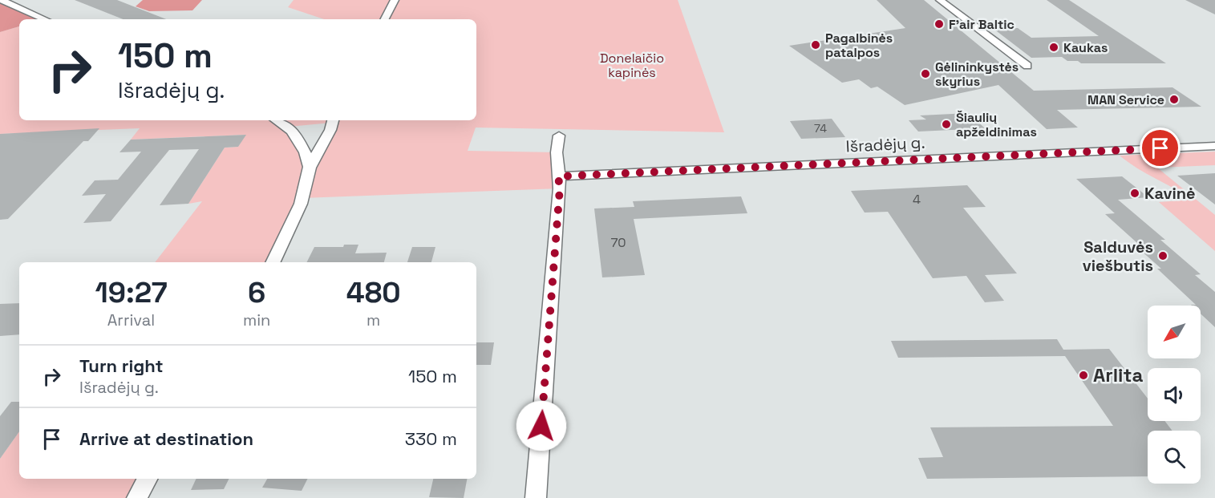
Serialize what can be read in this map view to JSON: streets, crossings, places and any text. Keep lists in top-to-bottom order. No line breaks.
{"streets":{"street":["Išradėjų g."]},"parks":["Donelaičio kapinės"],"places":["F'air Baltic","Pagalbinės patalpos","Kaukas","Gėlininkystės skyrius","MAN Service","Šiaulių apželdinimas","Kavinė","Salduvės viešbutis","Arlita"],"house_numbers":["74","4","70"],"north":"bottom left","page":{"turn":["150 m","Išradėjų g."],"eta":["19:27","Arrival","6","min","480","m"],"list":[{"name":"Turn right","note":"Išradėjų g.","value":"150 m"},{"name":"Arrive at destination","value":"330 m"}]}}
